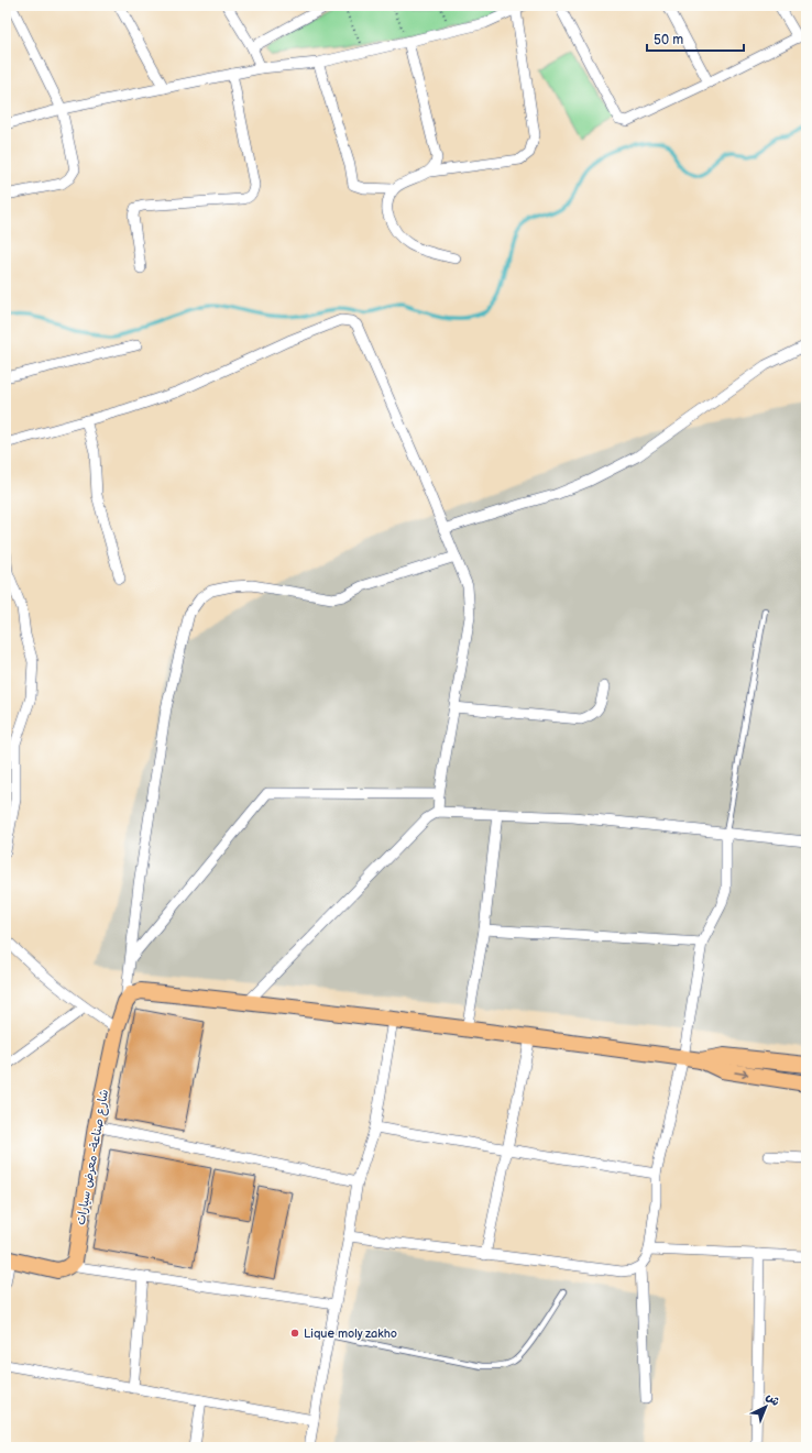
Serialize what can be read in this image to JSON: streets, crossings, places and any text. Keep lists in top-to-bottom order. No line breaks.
{"streets":{"main road":["شارع صناعة- معرض سيارات"]},"places":["Lique moly zakho"],"scale_bar":"50 m","north":"top right"}
